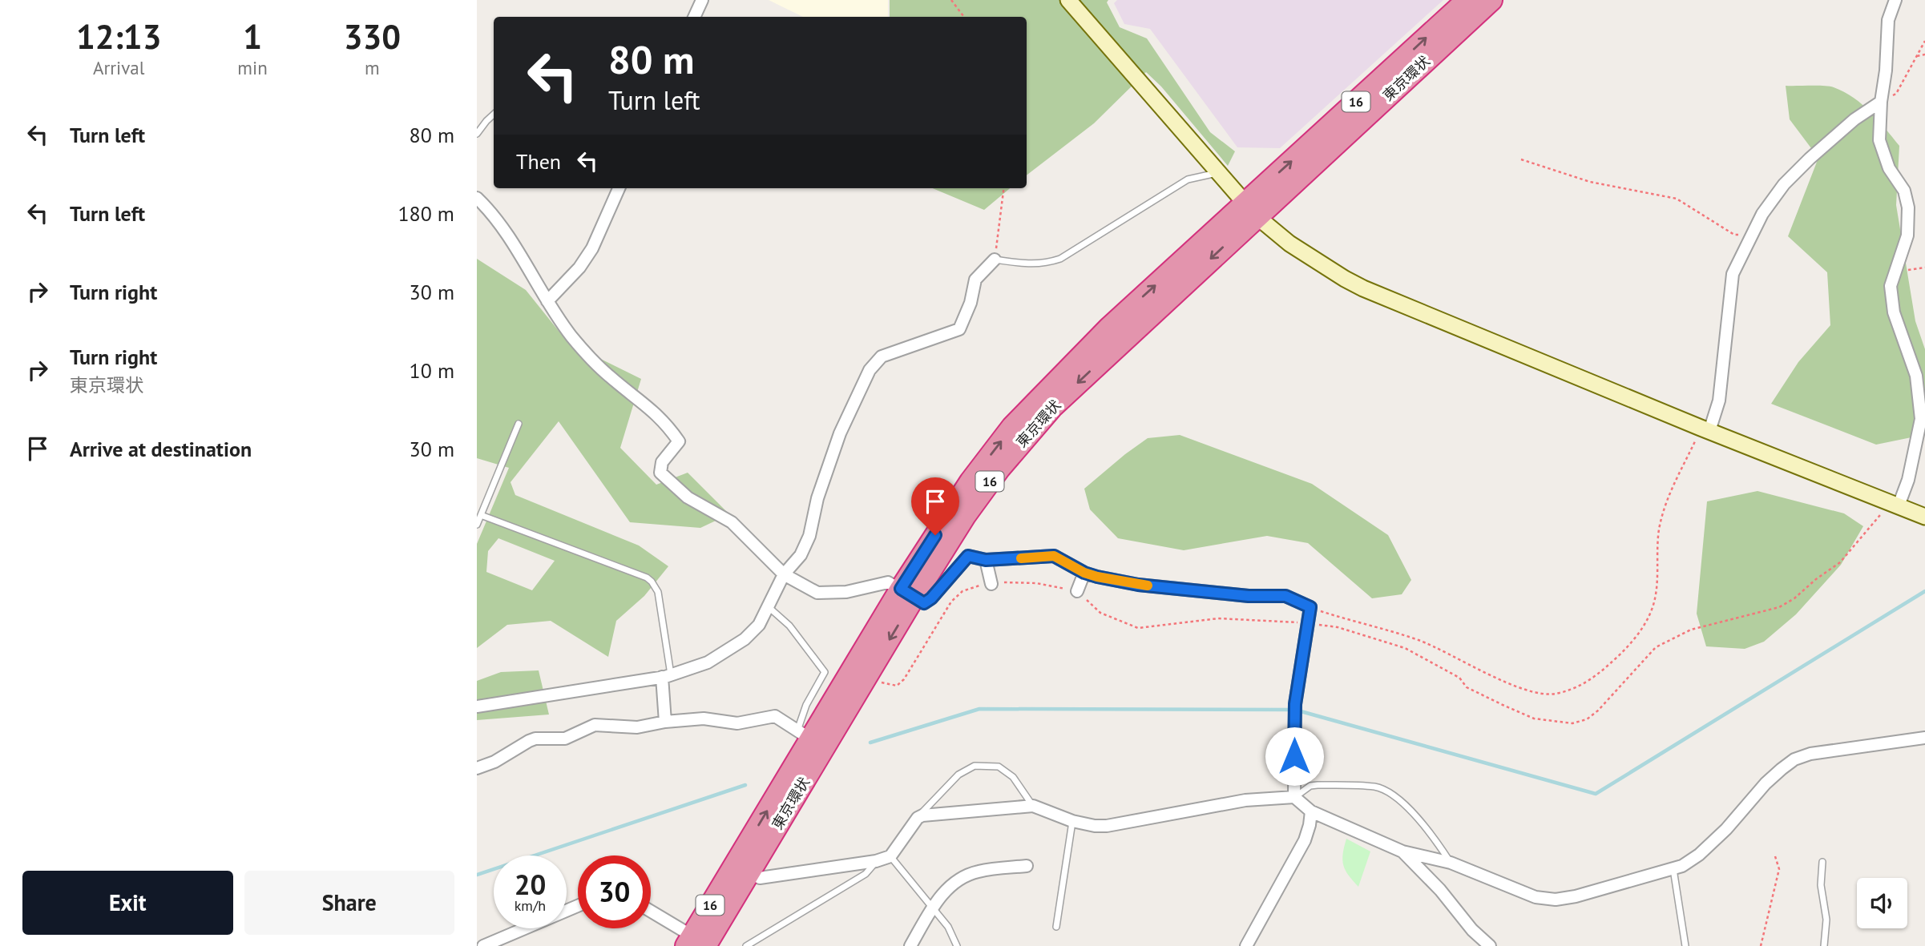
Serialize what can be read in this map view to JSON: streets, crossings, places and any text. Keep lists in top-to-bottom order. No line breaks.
{"streets":{"highway":["東京環状","16"]},"page":{"eta":["12:13","Arrival","1","min","330","m"],"turn":["80 m","Turn left"],"list":[{"name":"Turn left","value":"80 m"},{"name":"Turn left","value":"180 m"},{"name":"Turn right","value":"30 m"},{"name":"Turn right","note":"東京環状","value":"10 m"},{"name":"Arrive at destination","value":"30 m"}],"then":"Then","speed":"20 km/h","limit":"30","buttons":["Exit","Share"]}}
